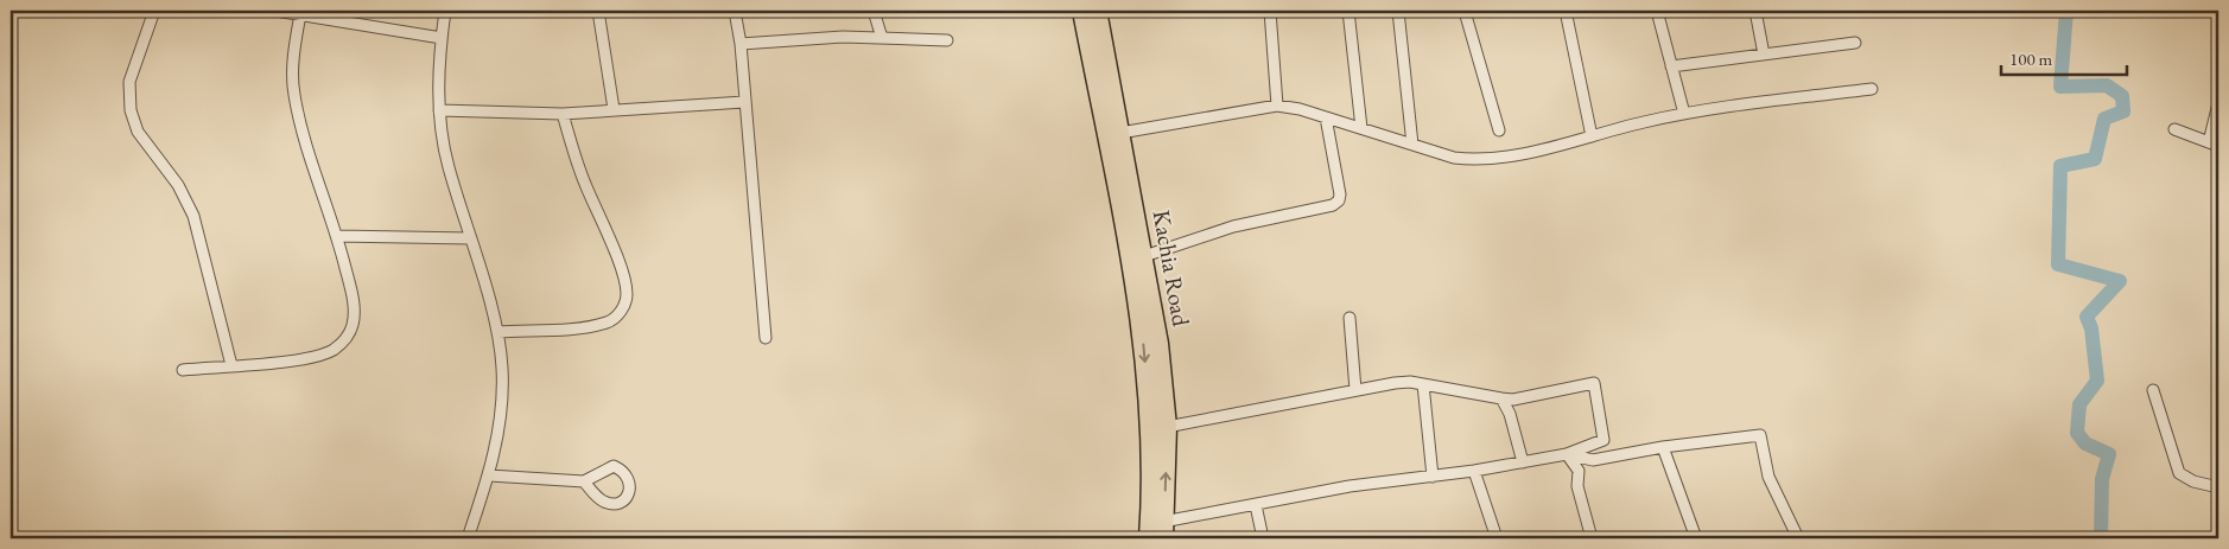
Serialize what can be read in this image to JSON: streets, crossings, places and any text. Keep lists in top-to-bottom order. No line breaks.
{"streets":{"highway":["Kachia Road"]},"scale_bar":"100 m"}
